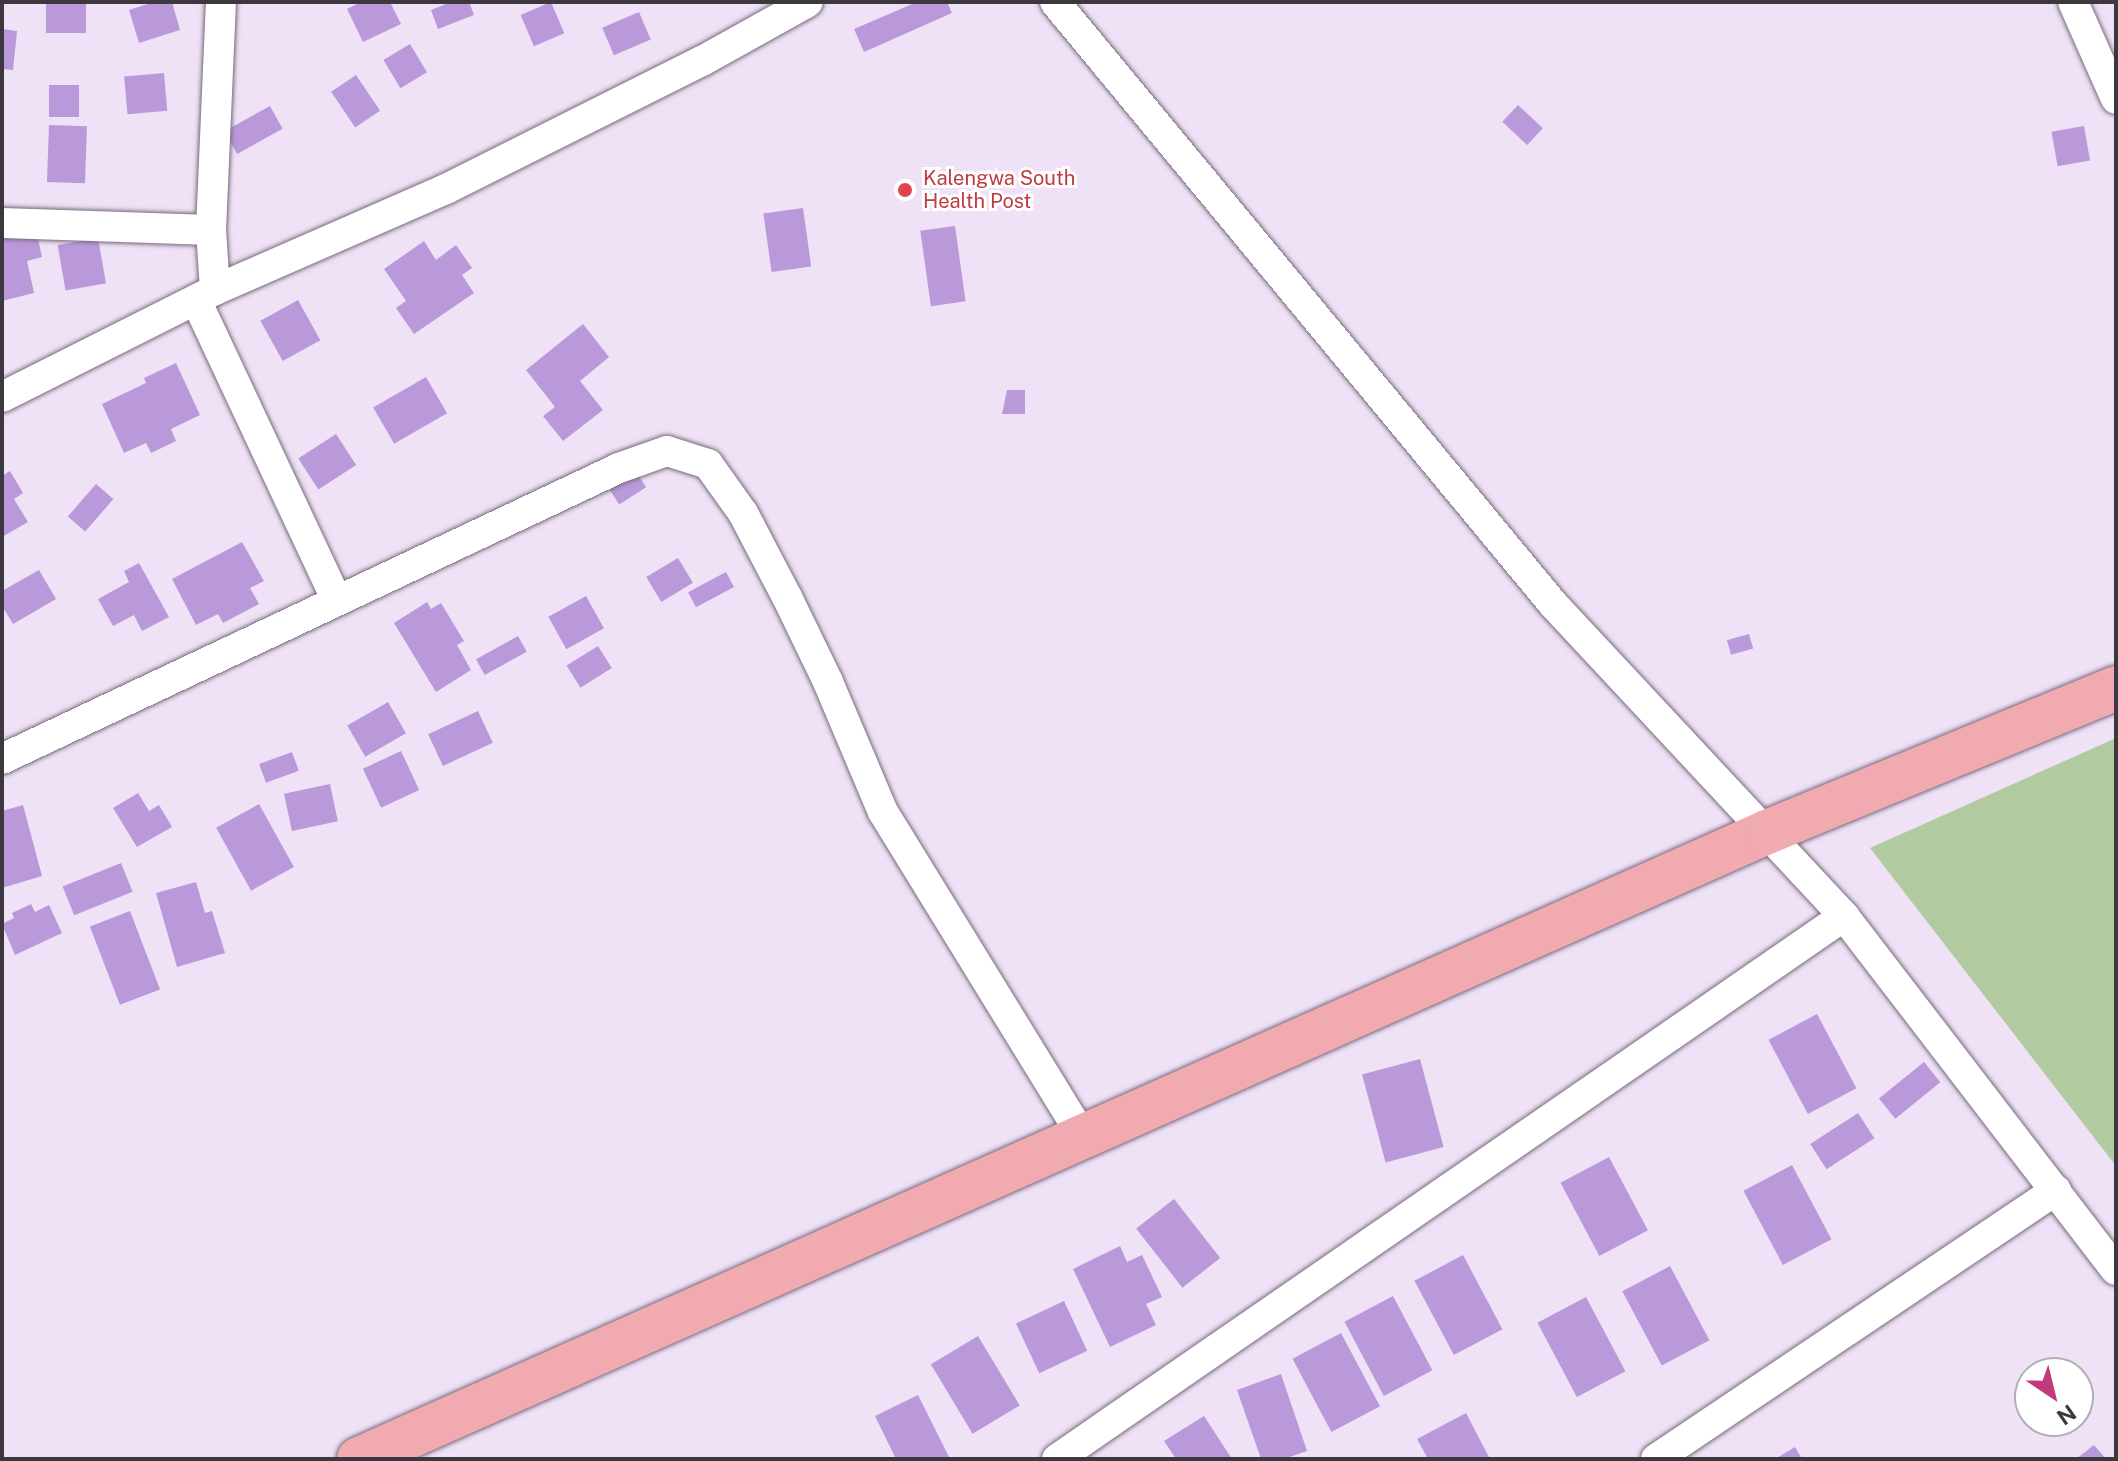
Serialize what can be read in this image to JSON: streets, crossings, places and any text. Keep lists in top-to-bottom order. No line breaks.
{"places":["Kalengwa South Health Post"],"north":"bottom right"}
